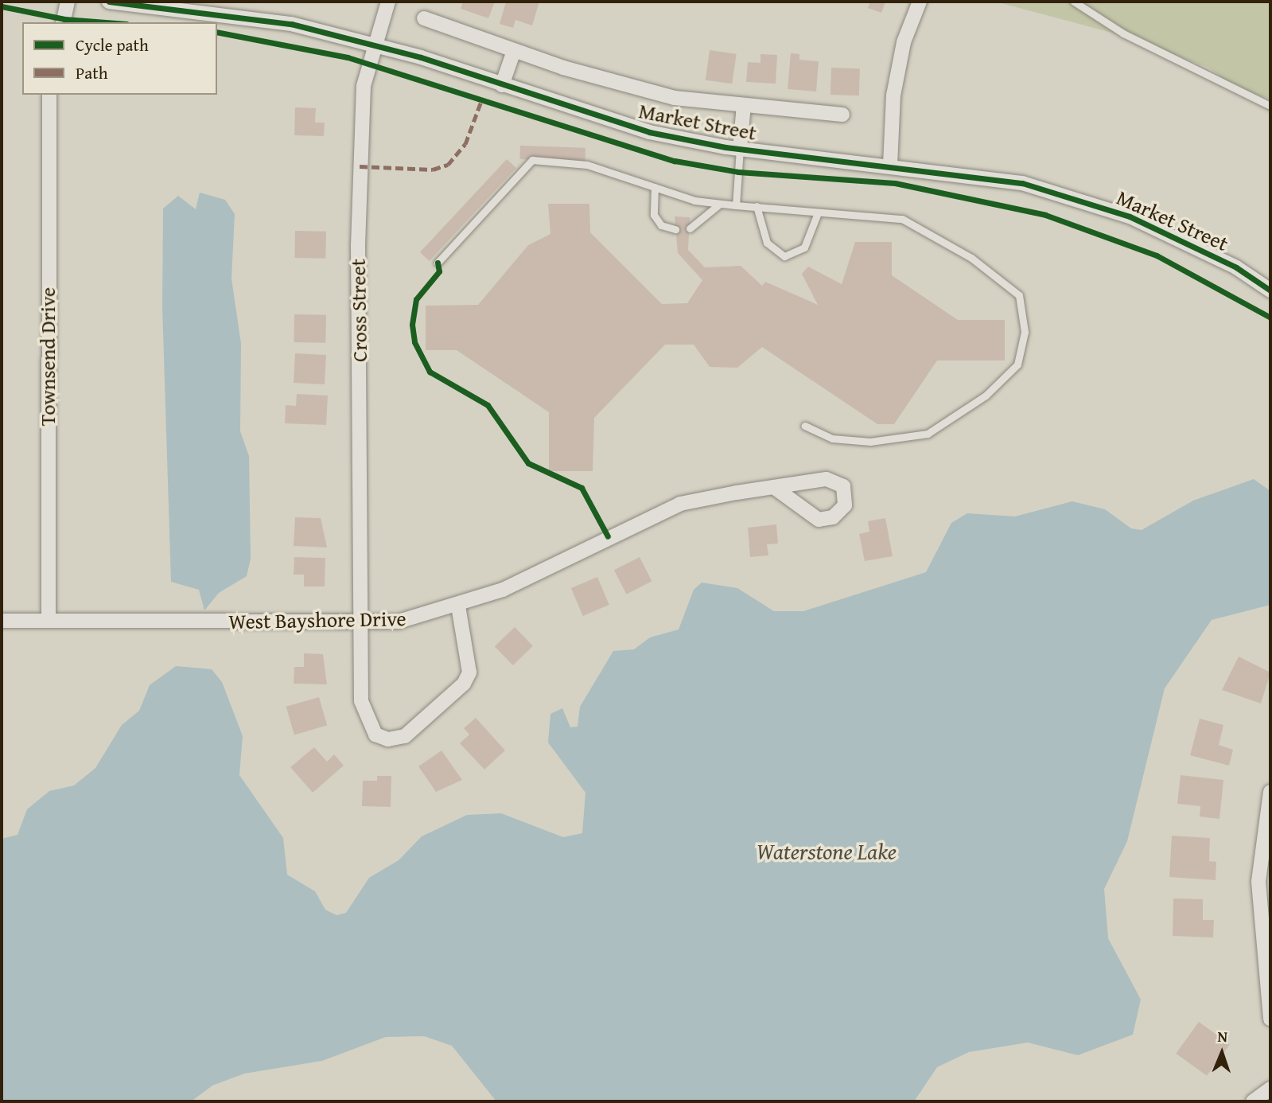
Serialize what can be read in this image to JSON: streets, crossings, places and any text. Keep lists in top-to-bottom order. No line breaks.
{"streets":{"street":["Market Street","Cross Street","Townsend Drive","West Bayshore Drive"]},"crossings":[["Market Street","Cross Street"],["Cross Street","West Bayshore Drive"],["Townsend Drive","West Bayshore Drive"]],"water":["Waterstone Lake"],"legend":["Cycle path","Path"],"north":"top"}
